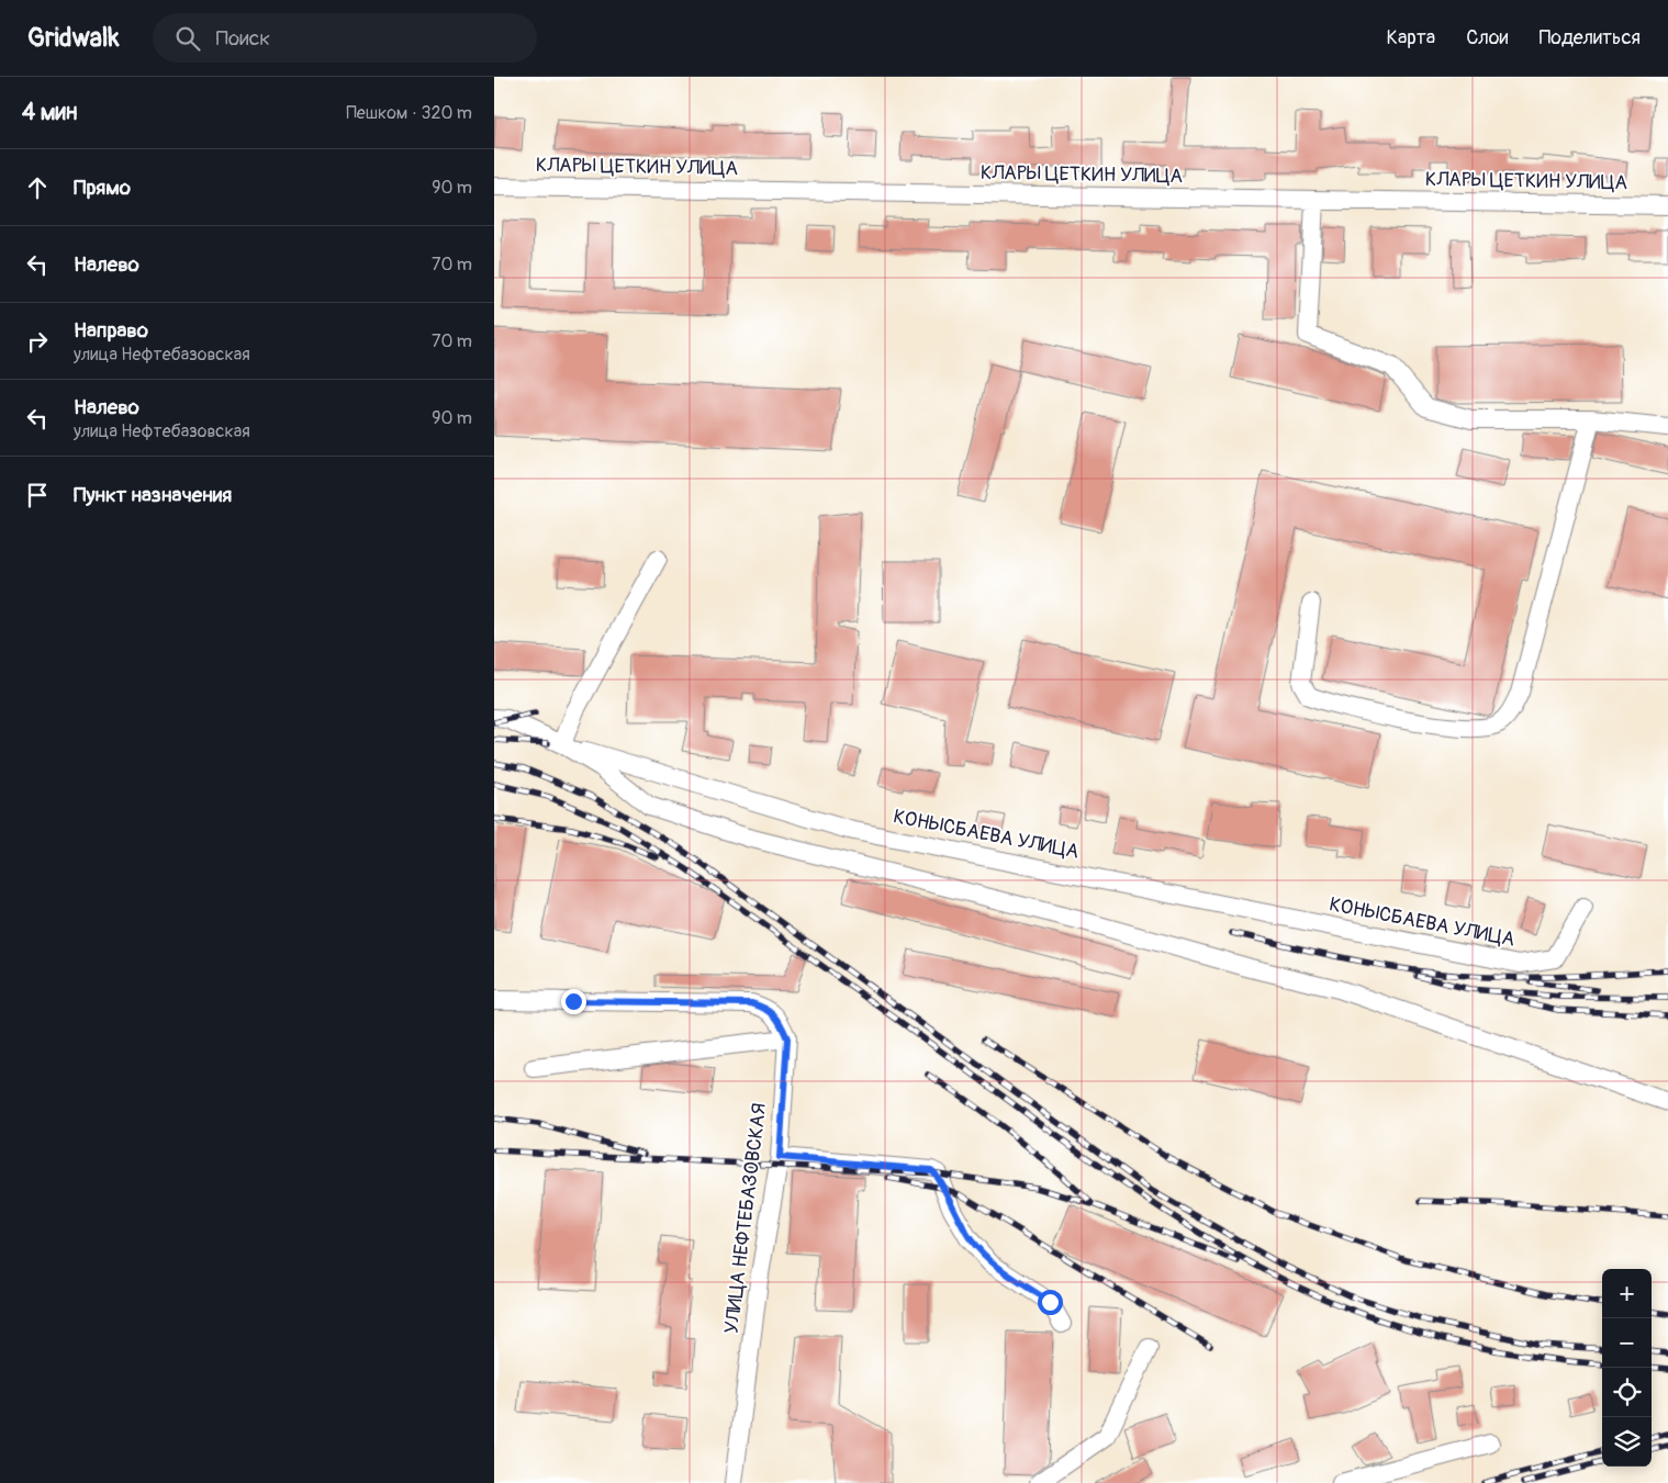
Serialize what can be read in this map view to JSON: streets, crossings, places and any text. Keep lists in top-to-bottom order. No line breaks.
{"streets":{"street":["КЛАРЫ ЦЕТКИН УЛИЦА","КОНЫСБАЕВА УЛИЦА","УЛИЦА НЕФТЕБАЗОВСКАЯ"]},"page":{"header":"Gridwalk","search":"Поиск","nav":["Карта","Слои","Поделиться"],"heading":["4 мин","Пешком · 320 m"],"list":[["Прямо","90 m"],["Налево","70 m"],["Направо","улица Нефтебазовская","70 m"],["Налево","улица Нефтебазовская","90 m"],"Пункт назначения"],"map_buttons":["+","−"]}}
